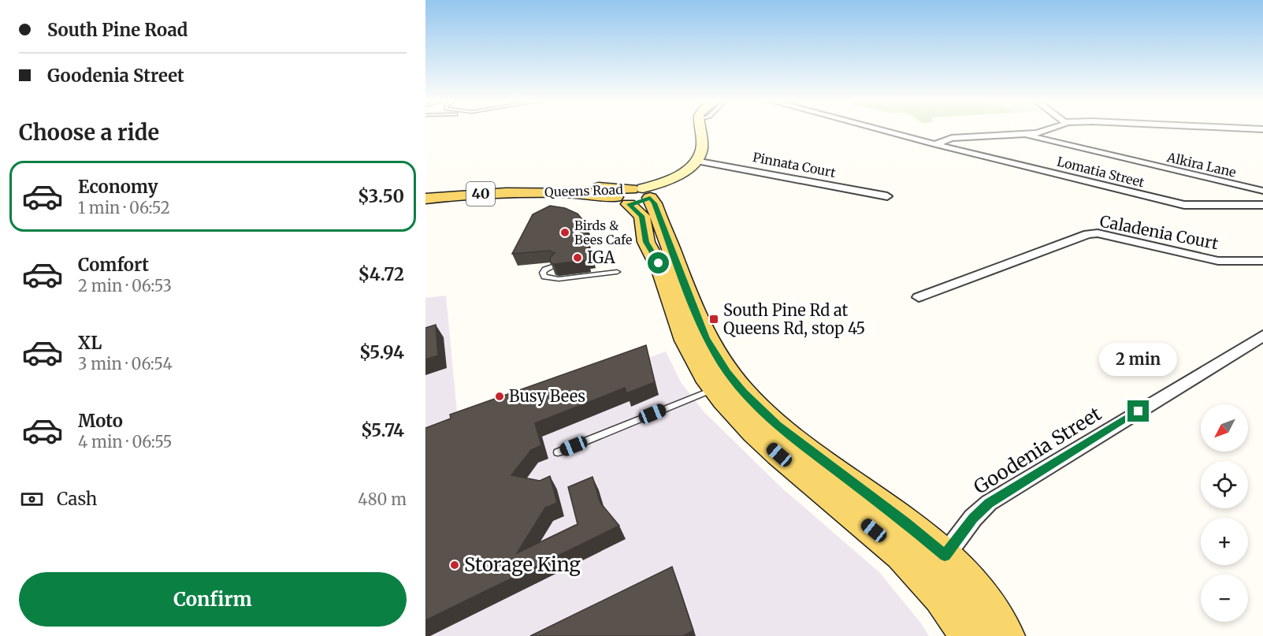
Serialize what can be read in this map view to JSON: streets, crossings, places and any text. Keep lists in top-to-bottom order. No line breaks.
{"streets":{"main road":["Queens Road","40"],"street":["Pinnata Court","Alkira Lane","Lomatia Street","Caladenia Court","Goodenia Street"]},"places":{"other":["Birds & Bees Cafe","IGA","Busy Bees","Storage King"],"transit":["South Pine Rd at Queens Rd, stop 45"]},"north":"bottom left","page":{"banner":["South Pine Road","Goodenia Street"],"heading":"Choose a ride","list":[{"name":"Economy","note":"1 min · 06:52","value":"$3.50"},{"name":"Comfort","note":"2 min · 06:53","value":"$4.72"},{"name":"XL","note":"3 min · 06:54","value":"$5.94"},{"name":"Moto","note":"4 min · 06:55","value":"$5.74"}],"bubble":"2 min","map_buttons":["+","−"],"pay":["Cash","480 m"],"buttons":"Confirm"}}
